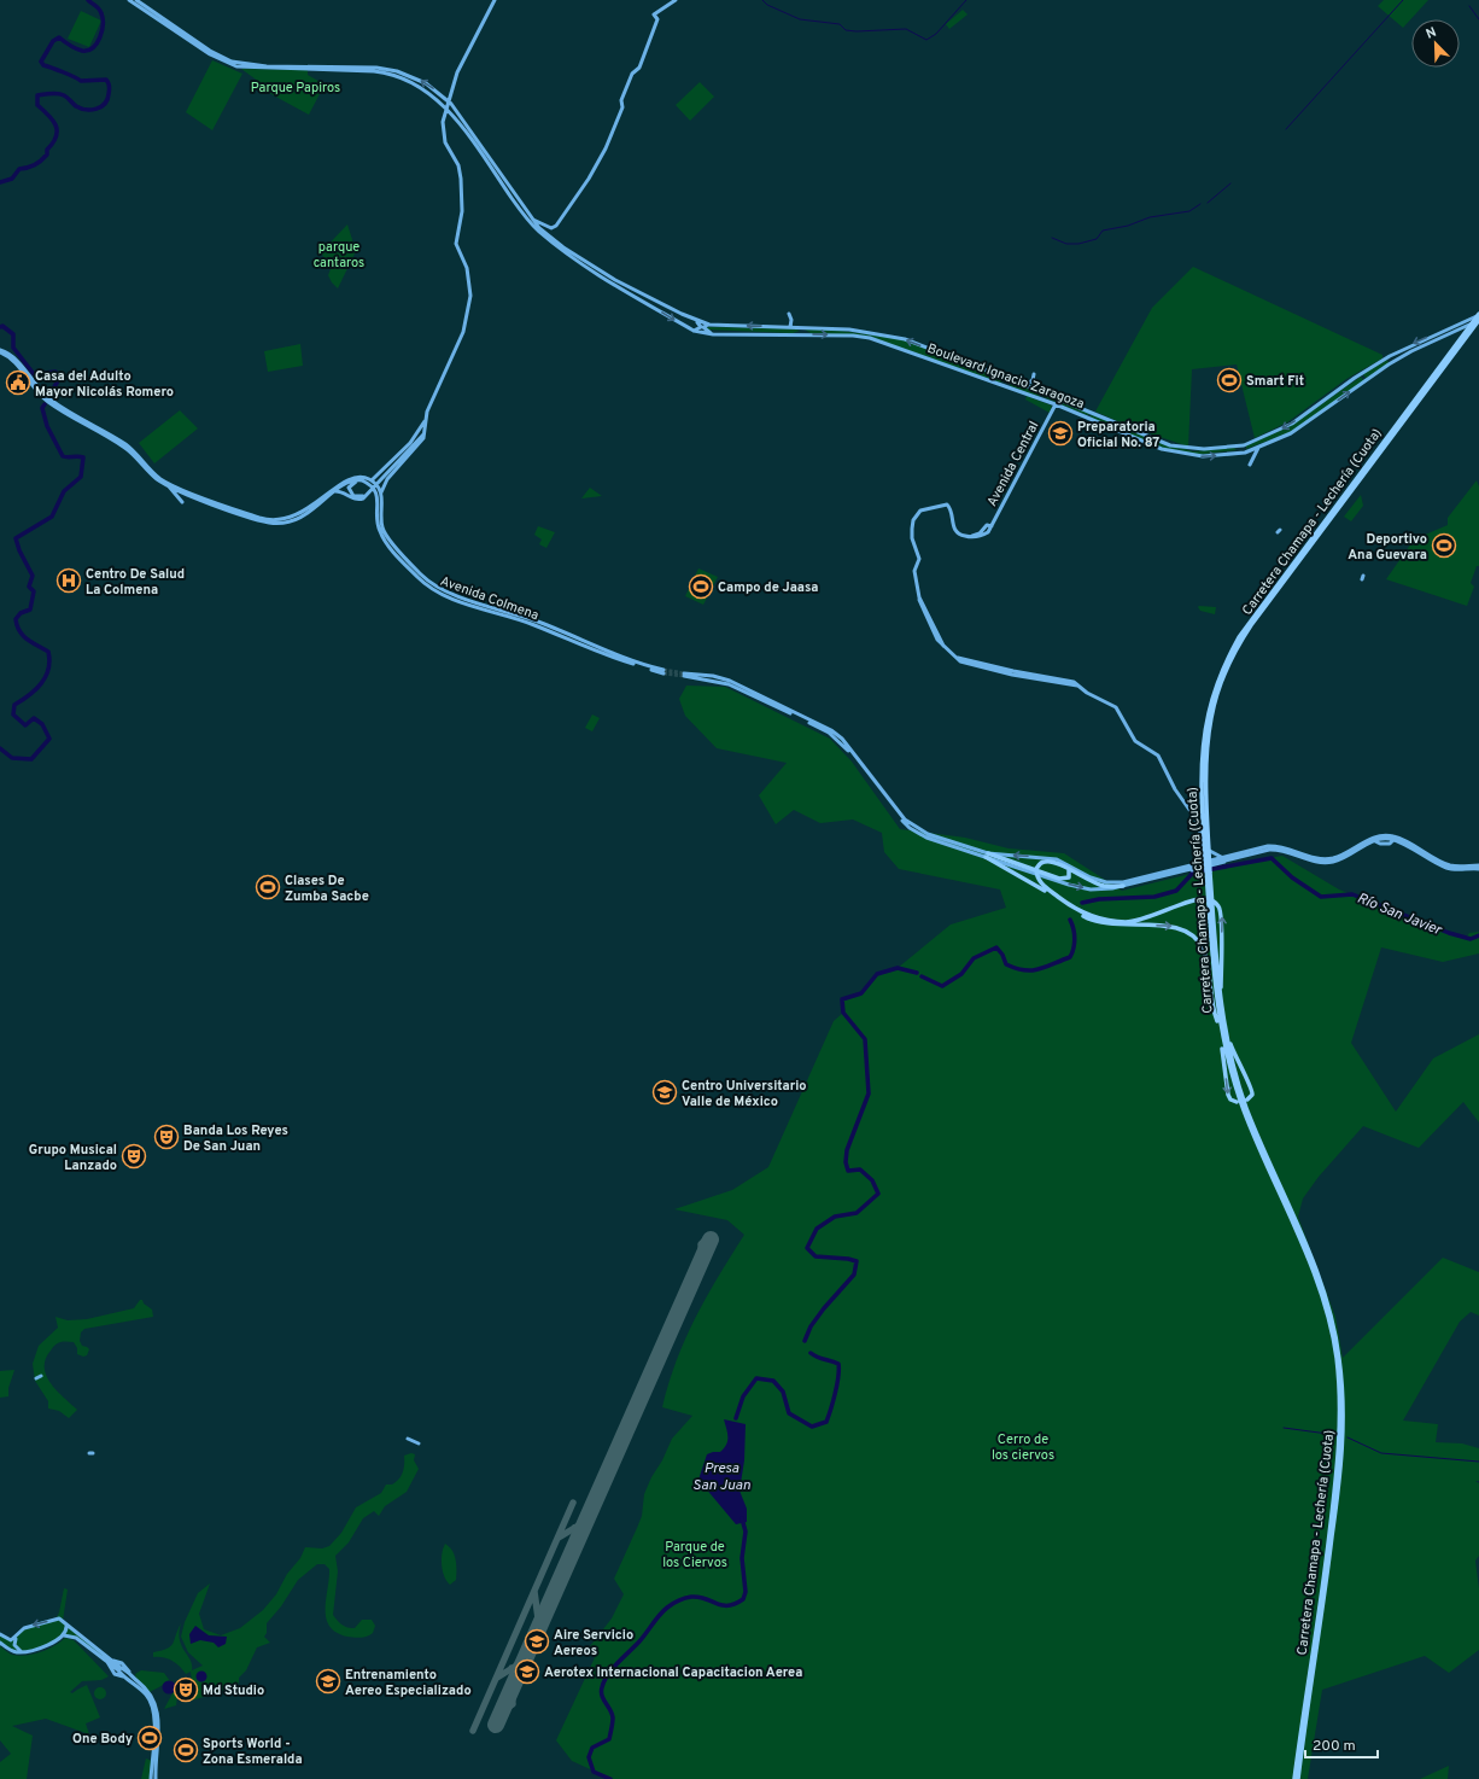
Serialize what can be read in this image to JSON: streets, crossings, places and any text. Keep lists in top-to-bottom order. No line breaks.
{"streets":{"highway":["Carretera Chamapa - Lechería (Cuota)"],"main road":["Boulevard Ignacio Zaragoza","Avenida Central","Avenida Colmena"]},"crossings":[["Boulevard Ignacio Zaragoza","Avenida Central"],["Boulevard Ignacio Zaragoza","Carretera Chamapa - Lechería (Cuota)"]],"water":["Río San Javier","Presa San Juan"],"parks":["Parque Papiros","parque cantaros","Cerro de los ciervos","Parque de los Ciervos"],"places":{"sports":["Smart Fit","Deportivo Ana Guevara","Campo de Jaasa","Clases De Zumba Sacbe","One Body","Sports World - Zona Esmeralda"],"public building":["Casa del Adulto Mayor Nicolás Romero"],"school or university":["Preparatoria Oficial No. 87","Centro Universitario Valle de México","Aire Servicio Aereos","Aerotex Internacional Capacitacion Aerea","Entrenamiento Aereo Especializado"],"hospital":["Centro De Salud La Colmena"],"theatre":["Banda Los Reyes De San Juan","Grupo Musical Lanzado","Md Studio"]},"scale_bar":"200 m","north":"top left"}
